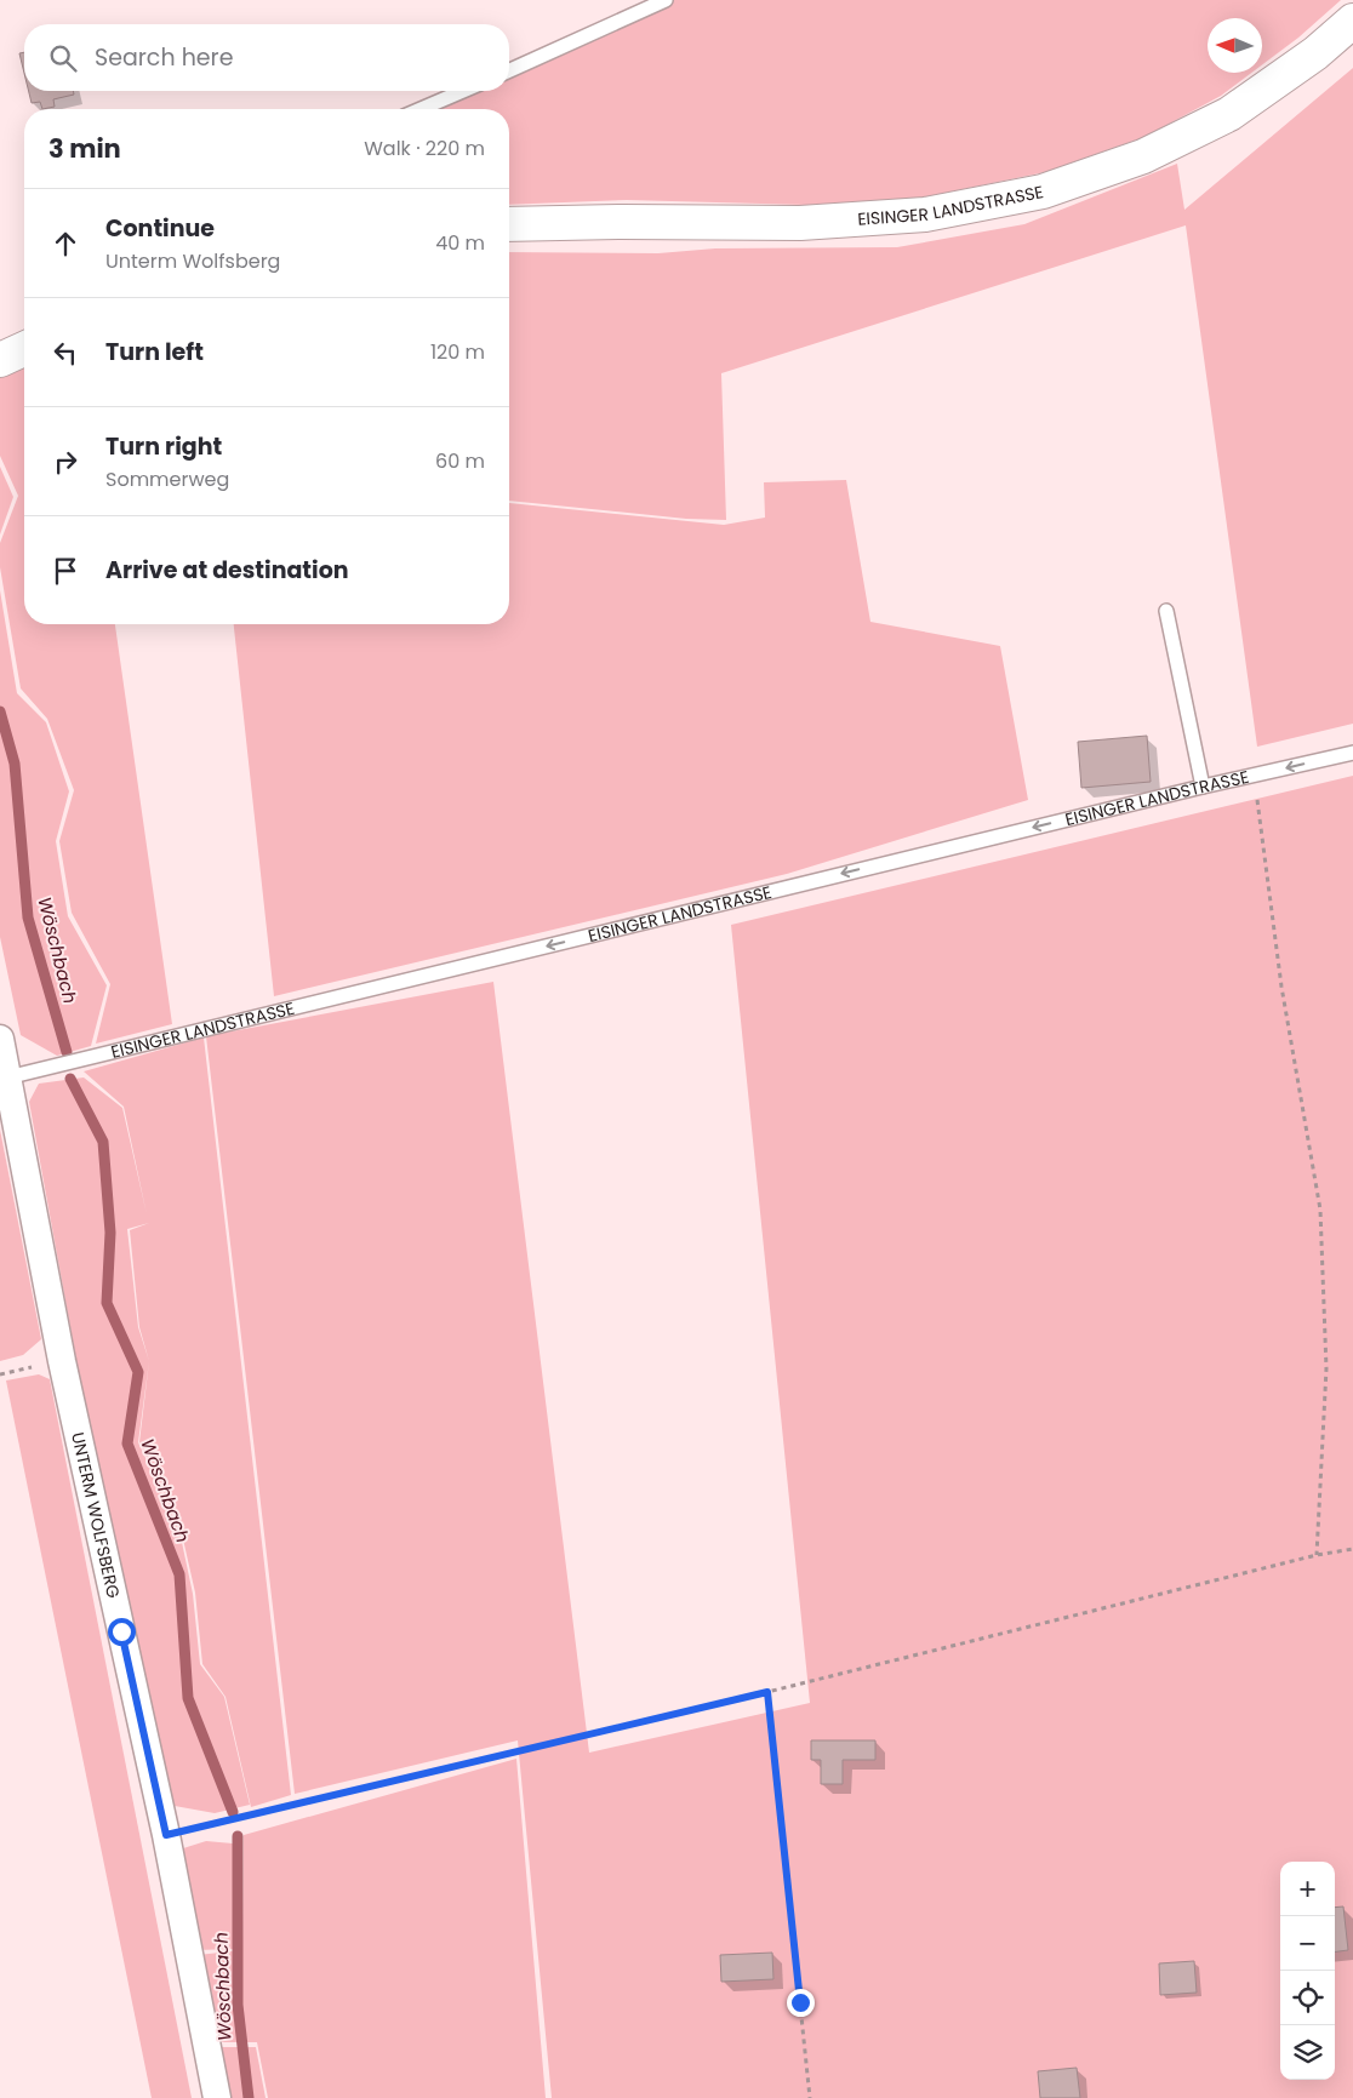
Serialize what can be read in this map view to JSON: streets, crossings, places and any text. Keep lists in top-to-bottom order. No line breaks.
{"streets":{"main road":["EISINGER LANDSTRASSE"],"street":["UNTERM WOLFSBERG"]},"crossings":[["EISINGER LANDSTRASSE","UNTERM WOLFSBERG"]],"one_way":["EISINGER LANDSTRASSE"],"water":["Wöschbach"],"north":"left","page":{"search":"Search here","heading":["3 min","Walk · 220 m"],"list":[["Continue","Unterm Wolfsberg","40 m"],["Turn left","120 m"],["Turn right","Sommerweg","60 m"],"Arrive at destination"],"map_buttons":["+","−"]}}
